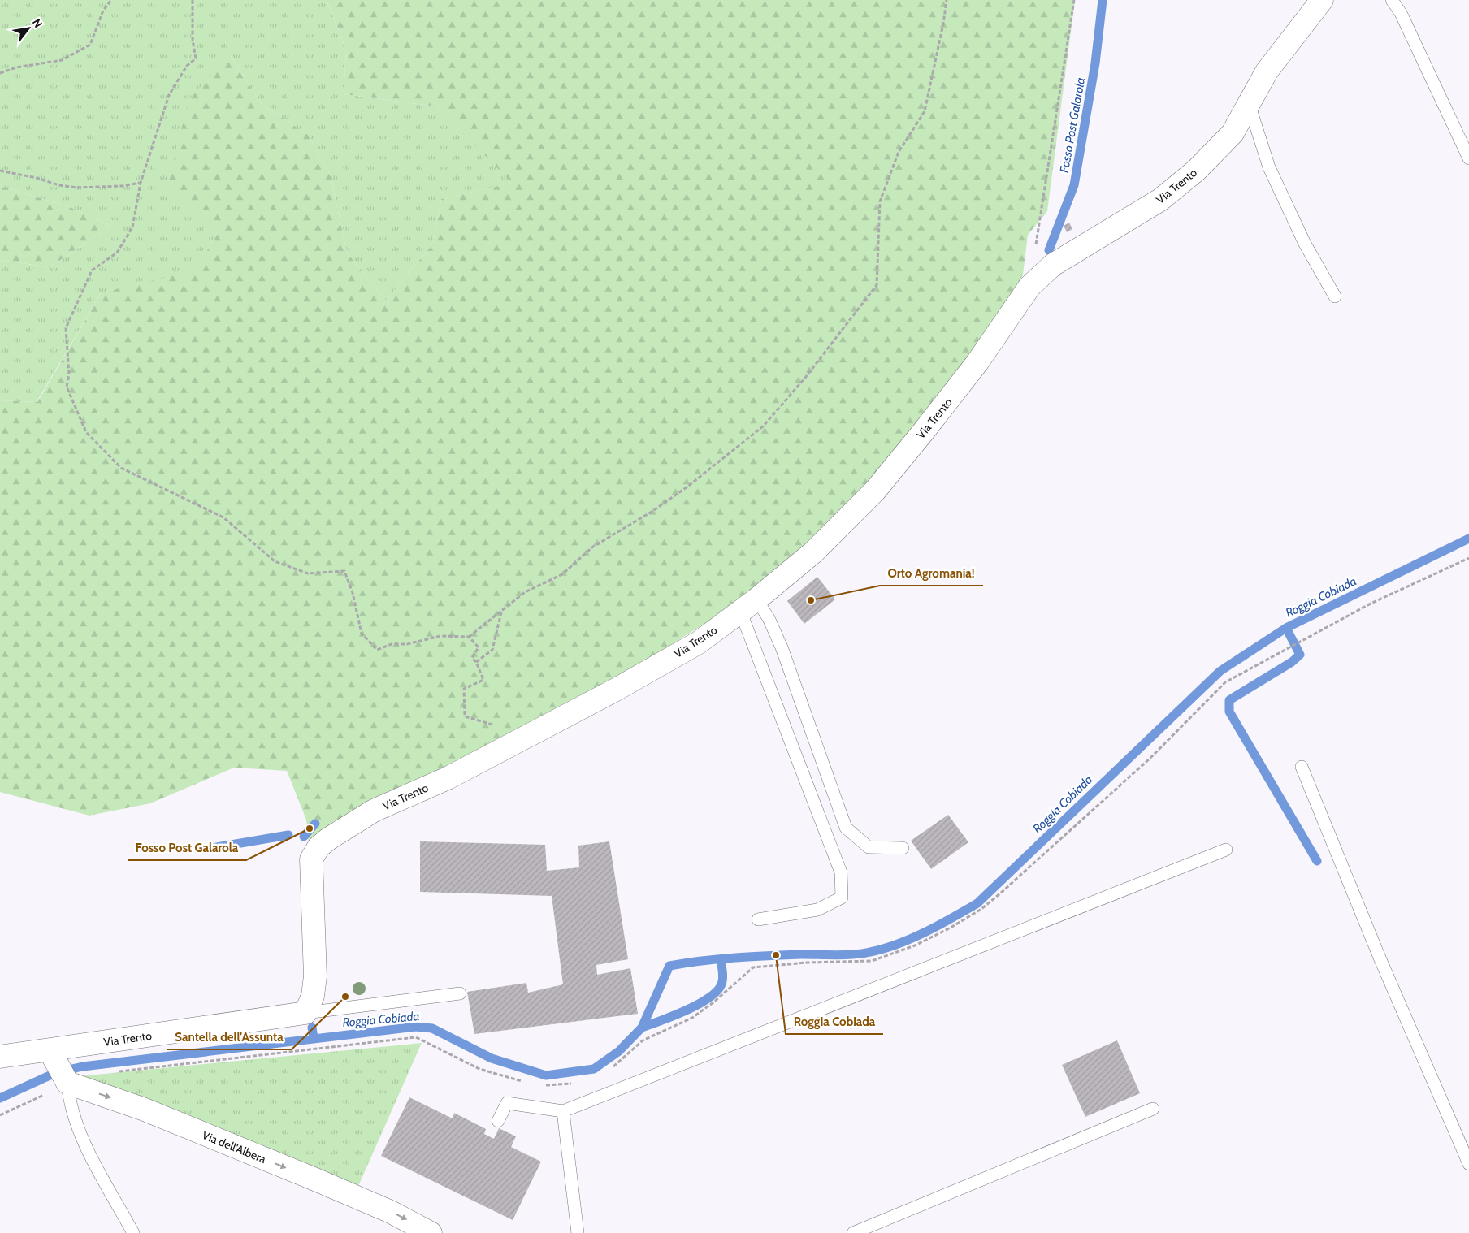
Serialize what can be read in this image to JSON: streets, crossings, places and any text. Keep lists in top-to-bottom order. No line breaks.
{"streets":{"street":["Via Trento","Via dell'Albera"]},"one_way":["Via dell'Albera"],"water":["Fosso Post Galarola","Roggia Cobiada"],"places":["Orto Agromania!","Fosso Post Galarola","Roggia Cobiada","Santella dell'Assunta"],"north":"top right"}
